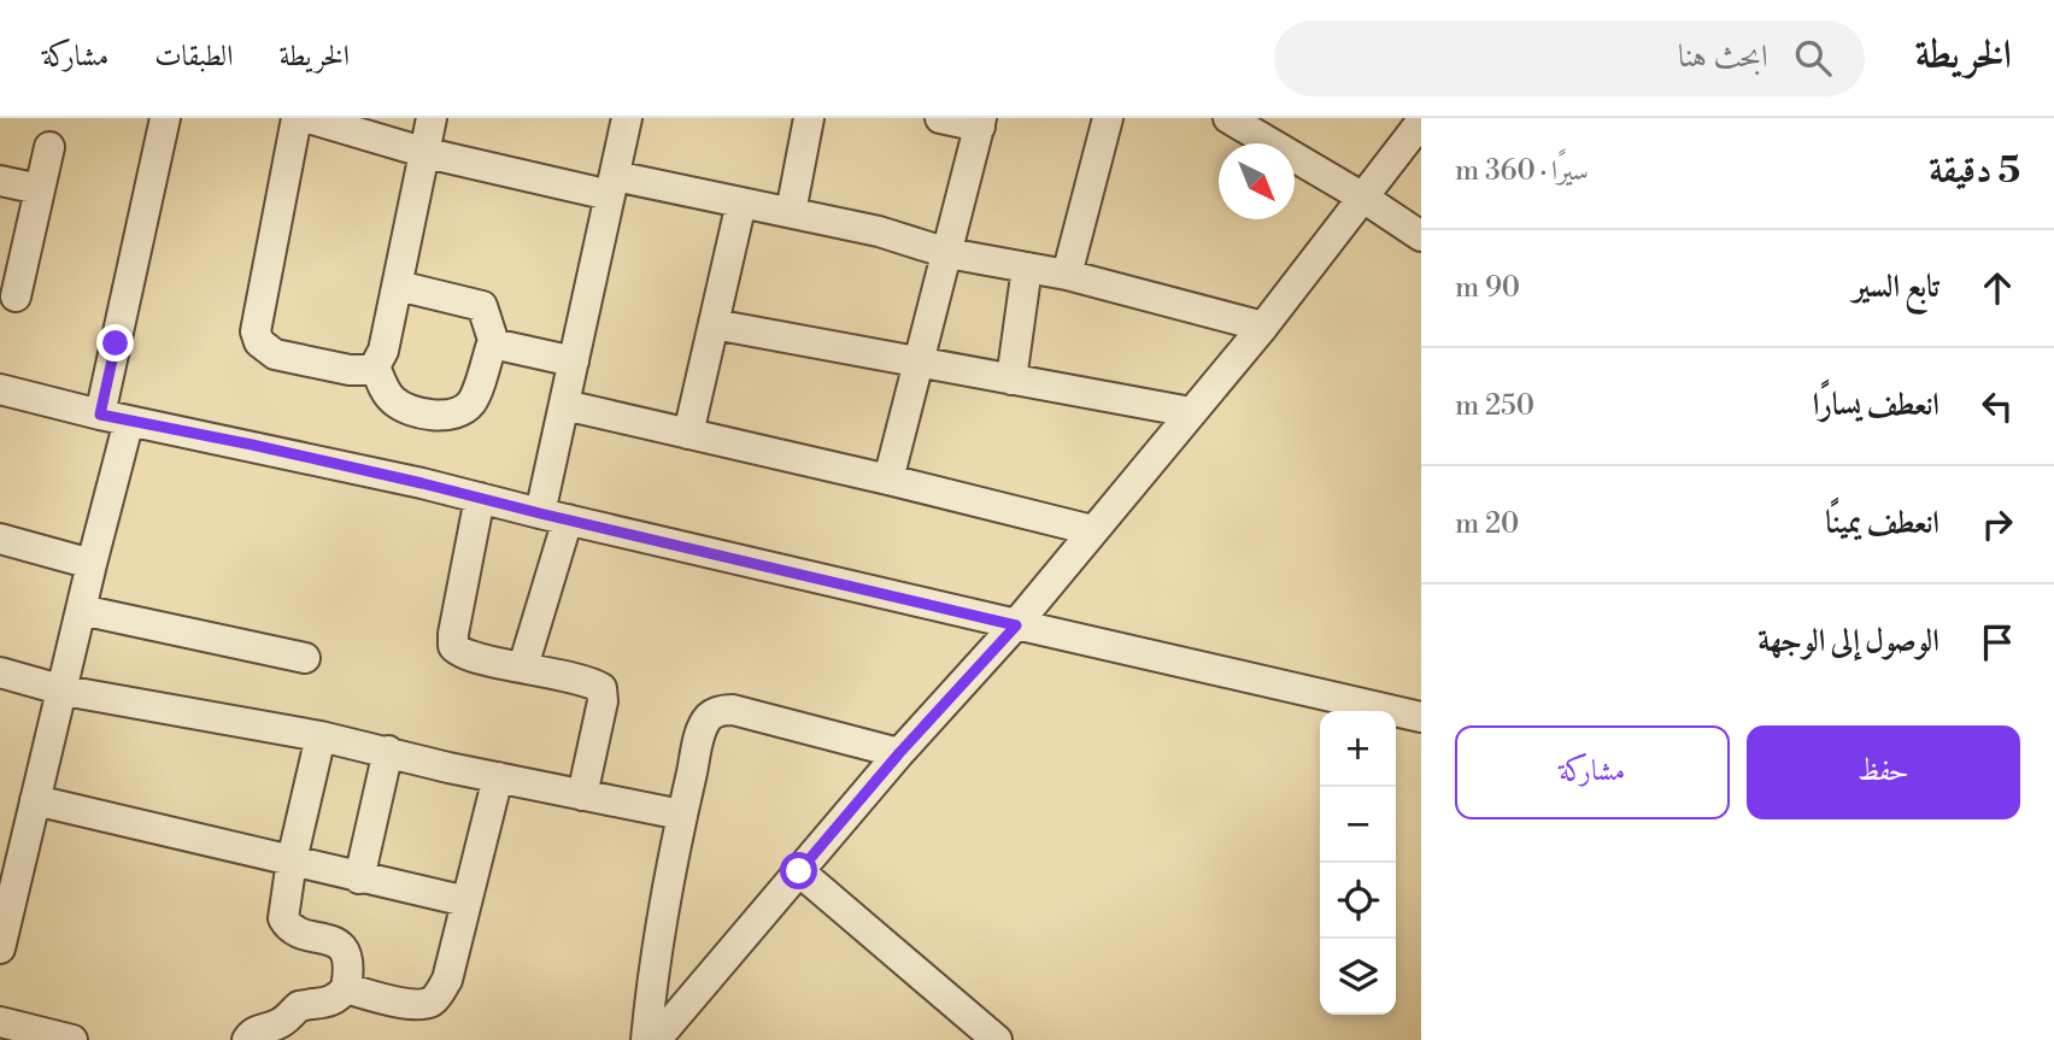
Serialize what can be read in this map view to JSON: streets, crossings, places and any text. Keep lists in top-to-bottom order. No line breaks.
{"north":"bottom right","page":{"header":"الخريطة","search":"ابحث هنا","nav":["الخريطة","الطبقات","مشاركة"],"heading":["5 دقيقة","سيرًا · 360 m"],"list":[["تابع السير","90 m"],["انعطف يسارًا","250 m"],["انعطف يمينًا","20 m"],"الوصول إلى الوجهة"],"buttons":["حفظ","مشاركة"],"map_buttons":["+","−"]}}
